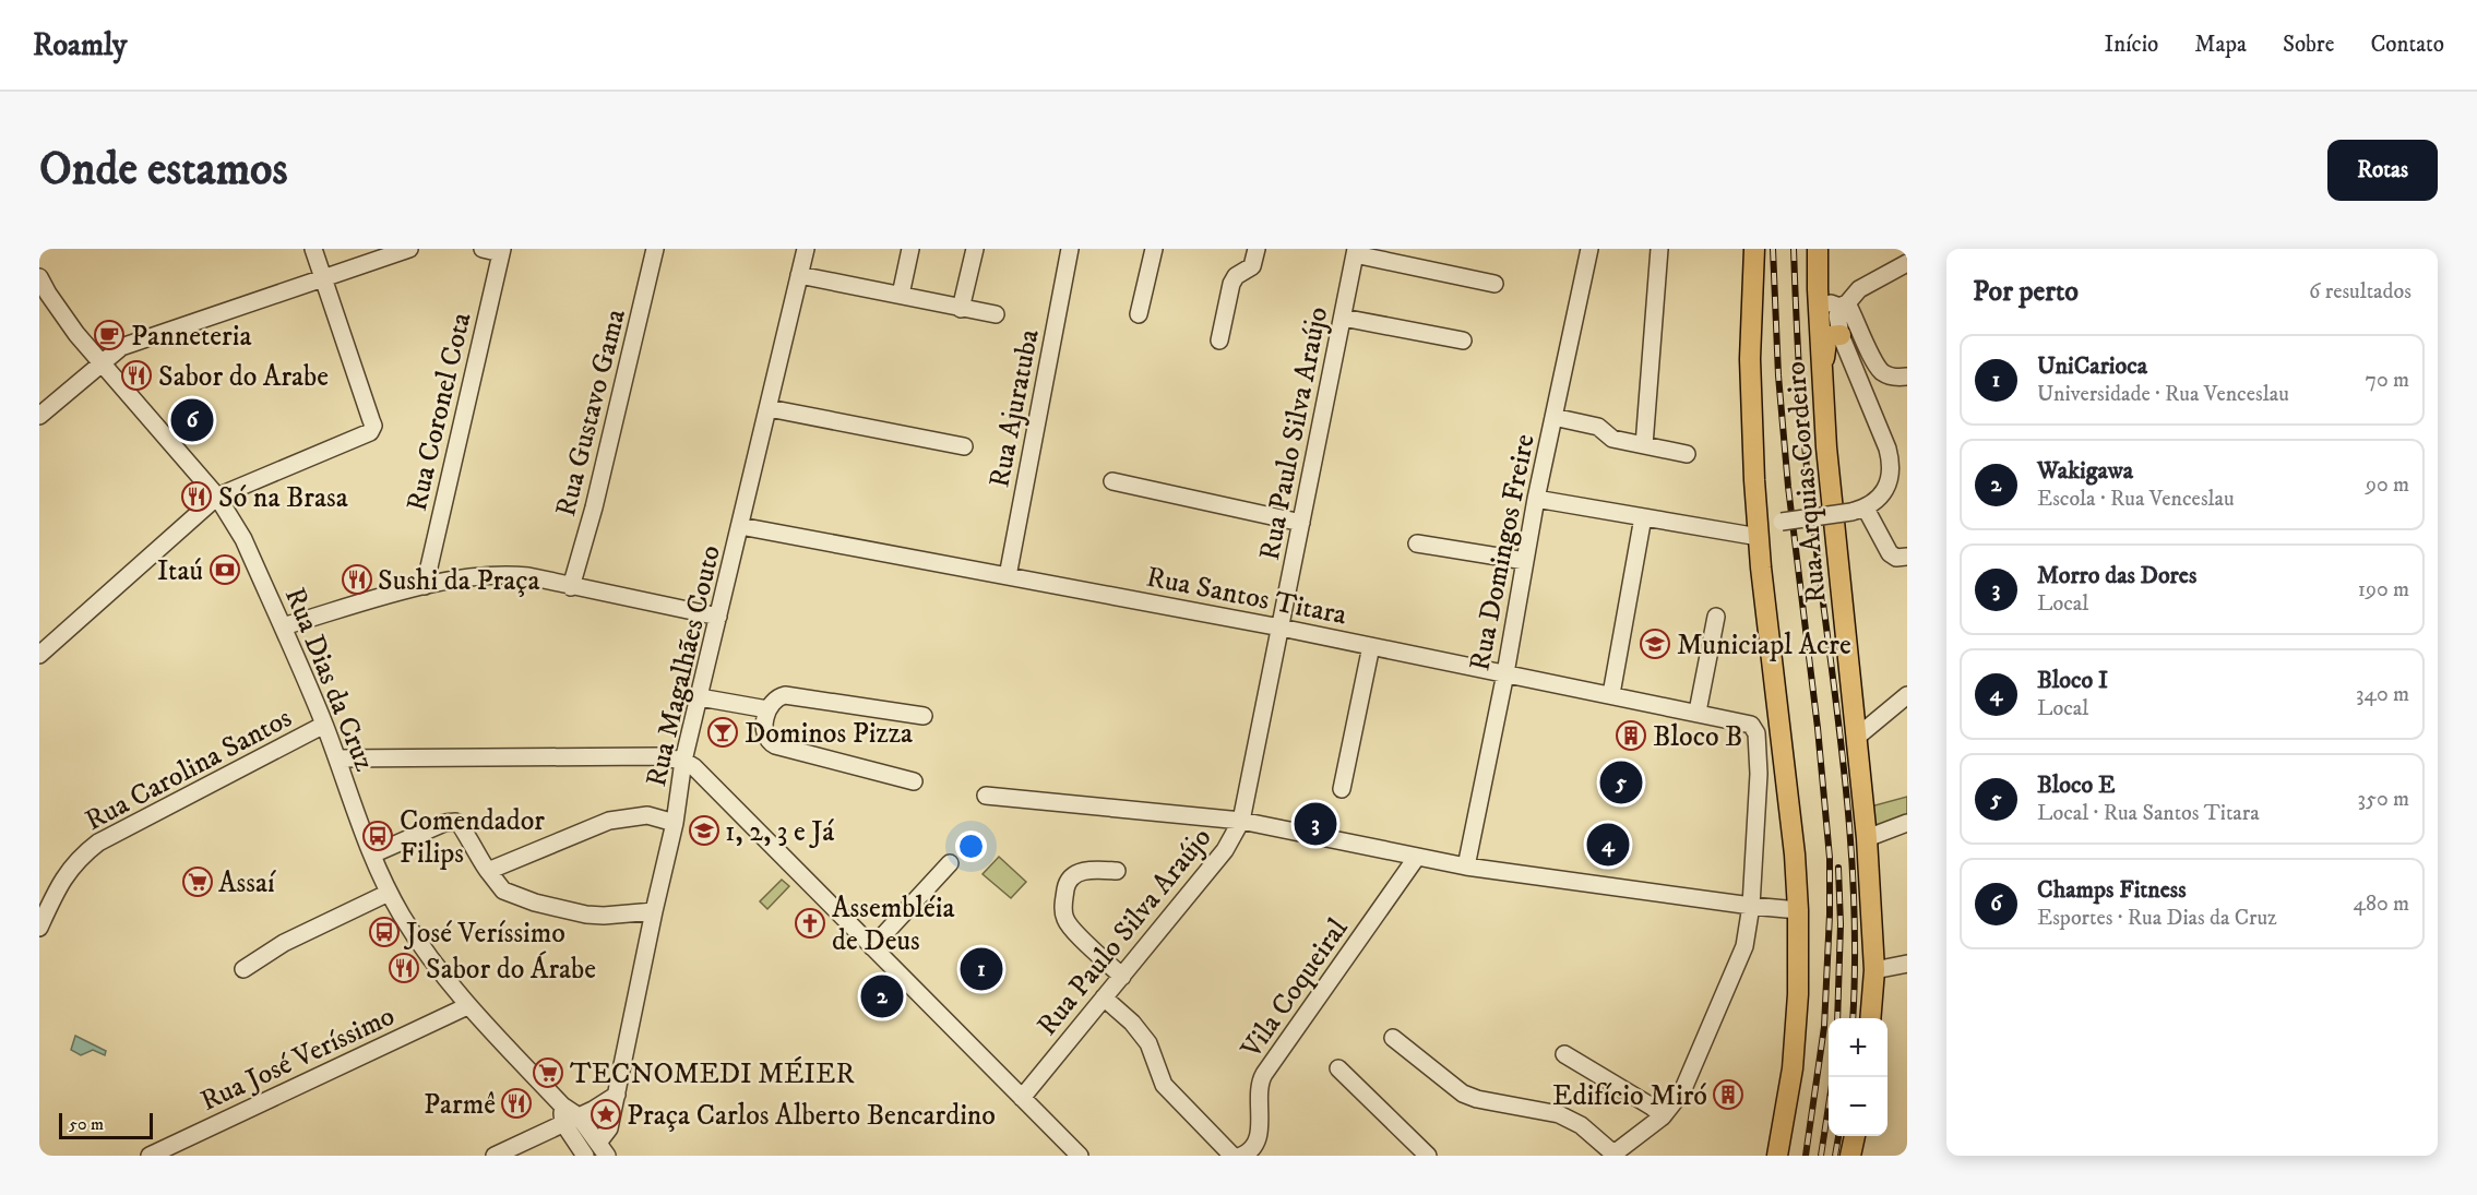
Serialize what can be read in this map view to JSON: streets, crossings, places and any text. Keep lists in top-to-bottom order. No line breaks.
{"streets":{"main road":["Rua Arquias Cordeiro"],"street":["Rua Ajuratuba","Rua Coronel Cota","Rua Gustavo Gama","Rua Paulo Silva Araújo","Rua Domingos Freire","Rua Santos Titara","Rua Magalhães Couto","Rua Dias da Cruz","Rua Carolina Santos","Vila Coqueiral","Rua José Veríssimo"]},"crossings":[["Rua Ajuratuba","Rua Santos Titara"],["Rua Paulo Silva Araújo","Rua Santos Titara"],["Rua Domingos Freire","Rua Santos Titara"],["Rua Santos Titara","Rua Magalhães Couto"],["Rua Magalhães Couto","Rua Dias da Cruz"],["Rua Dias da Cruz","Rua Carolina Santos"],["Rua Dias da Cruz","Rua José Veríssimo"]],"places":{"cafe":["Panneteria"],"restaurant":["Sabor do Arabe","Só na Brasa","Sushi da Praça","Sabor do Árabe","Parmê"],"bank":["Itaú"],"school or university":["Municiapl Acre","1, 2, 3 e Já"],"bar":["Dominos Pizza"],"building":["Bloco B","Edifício Miró"],"bus stop":["Comendador Filips","José Veríssimo"],"supermarket":["Assaí","TECNOMEDI MÉIER"],"church":["Assembléia de Deus"],"place":["Praça Carlos Alberto Bencardino"]},"scale_bar":"50 m","page":{"header":"Roamly","nav":["Início","Mapa","Sobre","Contato"],"buttons":"Rotas","title":"Onde estamos","heading":["Por perto","6 resultados"],"list":[{"mark":"1","name":"UniCarioca","note":"Universidade · Rua Venceslau","value":"70 m"},{"mark":"2","name":"Wakigawa","note":"Escola · Rua Venceslau","value":"90 m"},{"mark":"3","name":"Morro das Dores","note":"Local","value":"190 m"},{"mark":"4","name":"Bloco I","note":"Local","value":"340 m"},{"mark":"5","name":"Bloco E","note":"Local · Rua Santos Titara","value":"350 m"},{"mark":"6","name":"Champs Fitness","note":"Esportes · Rua Dias da Cruz","value":"480 m"}],"pins":["6","5","3","4","1","2"],"map_buttons":["+","−"],"scale":"50 m"}}
